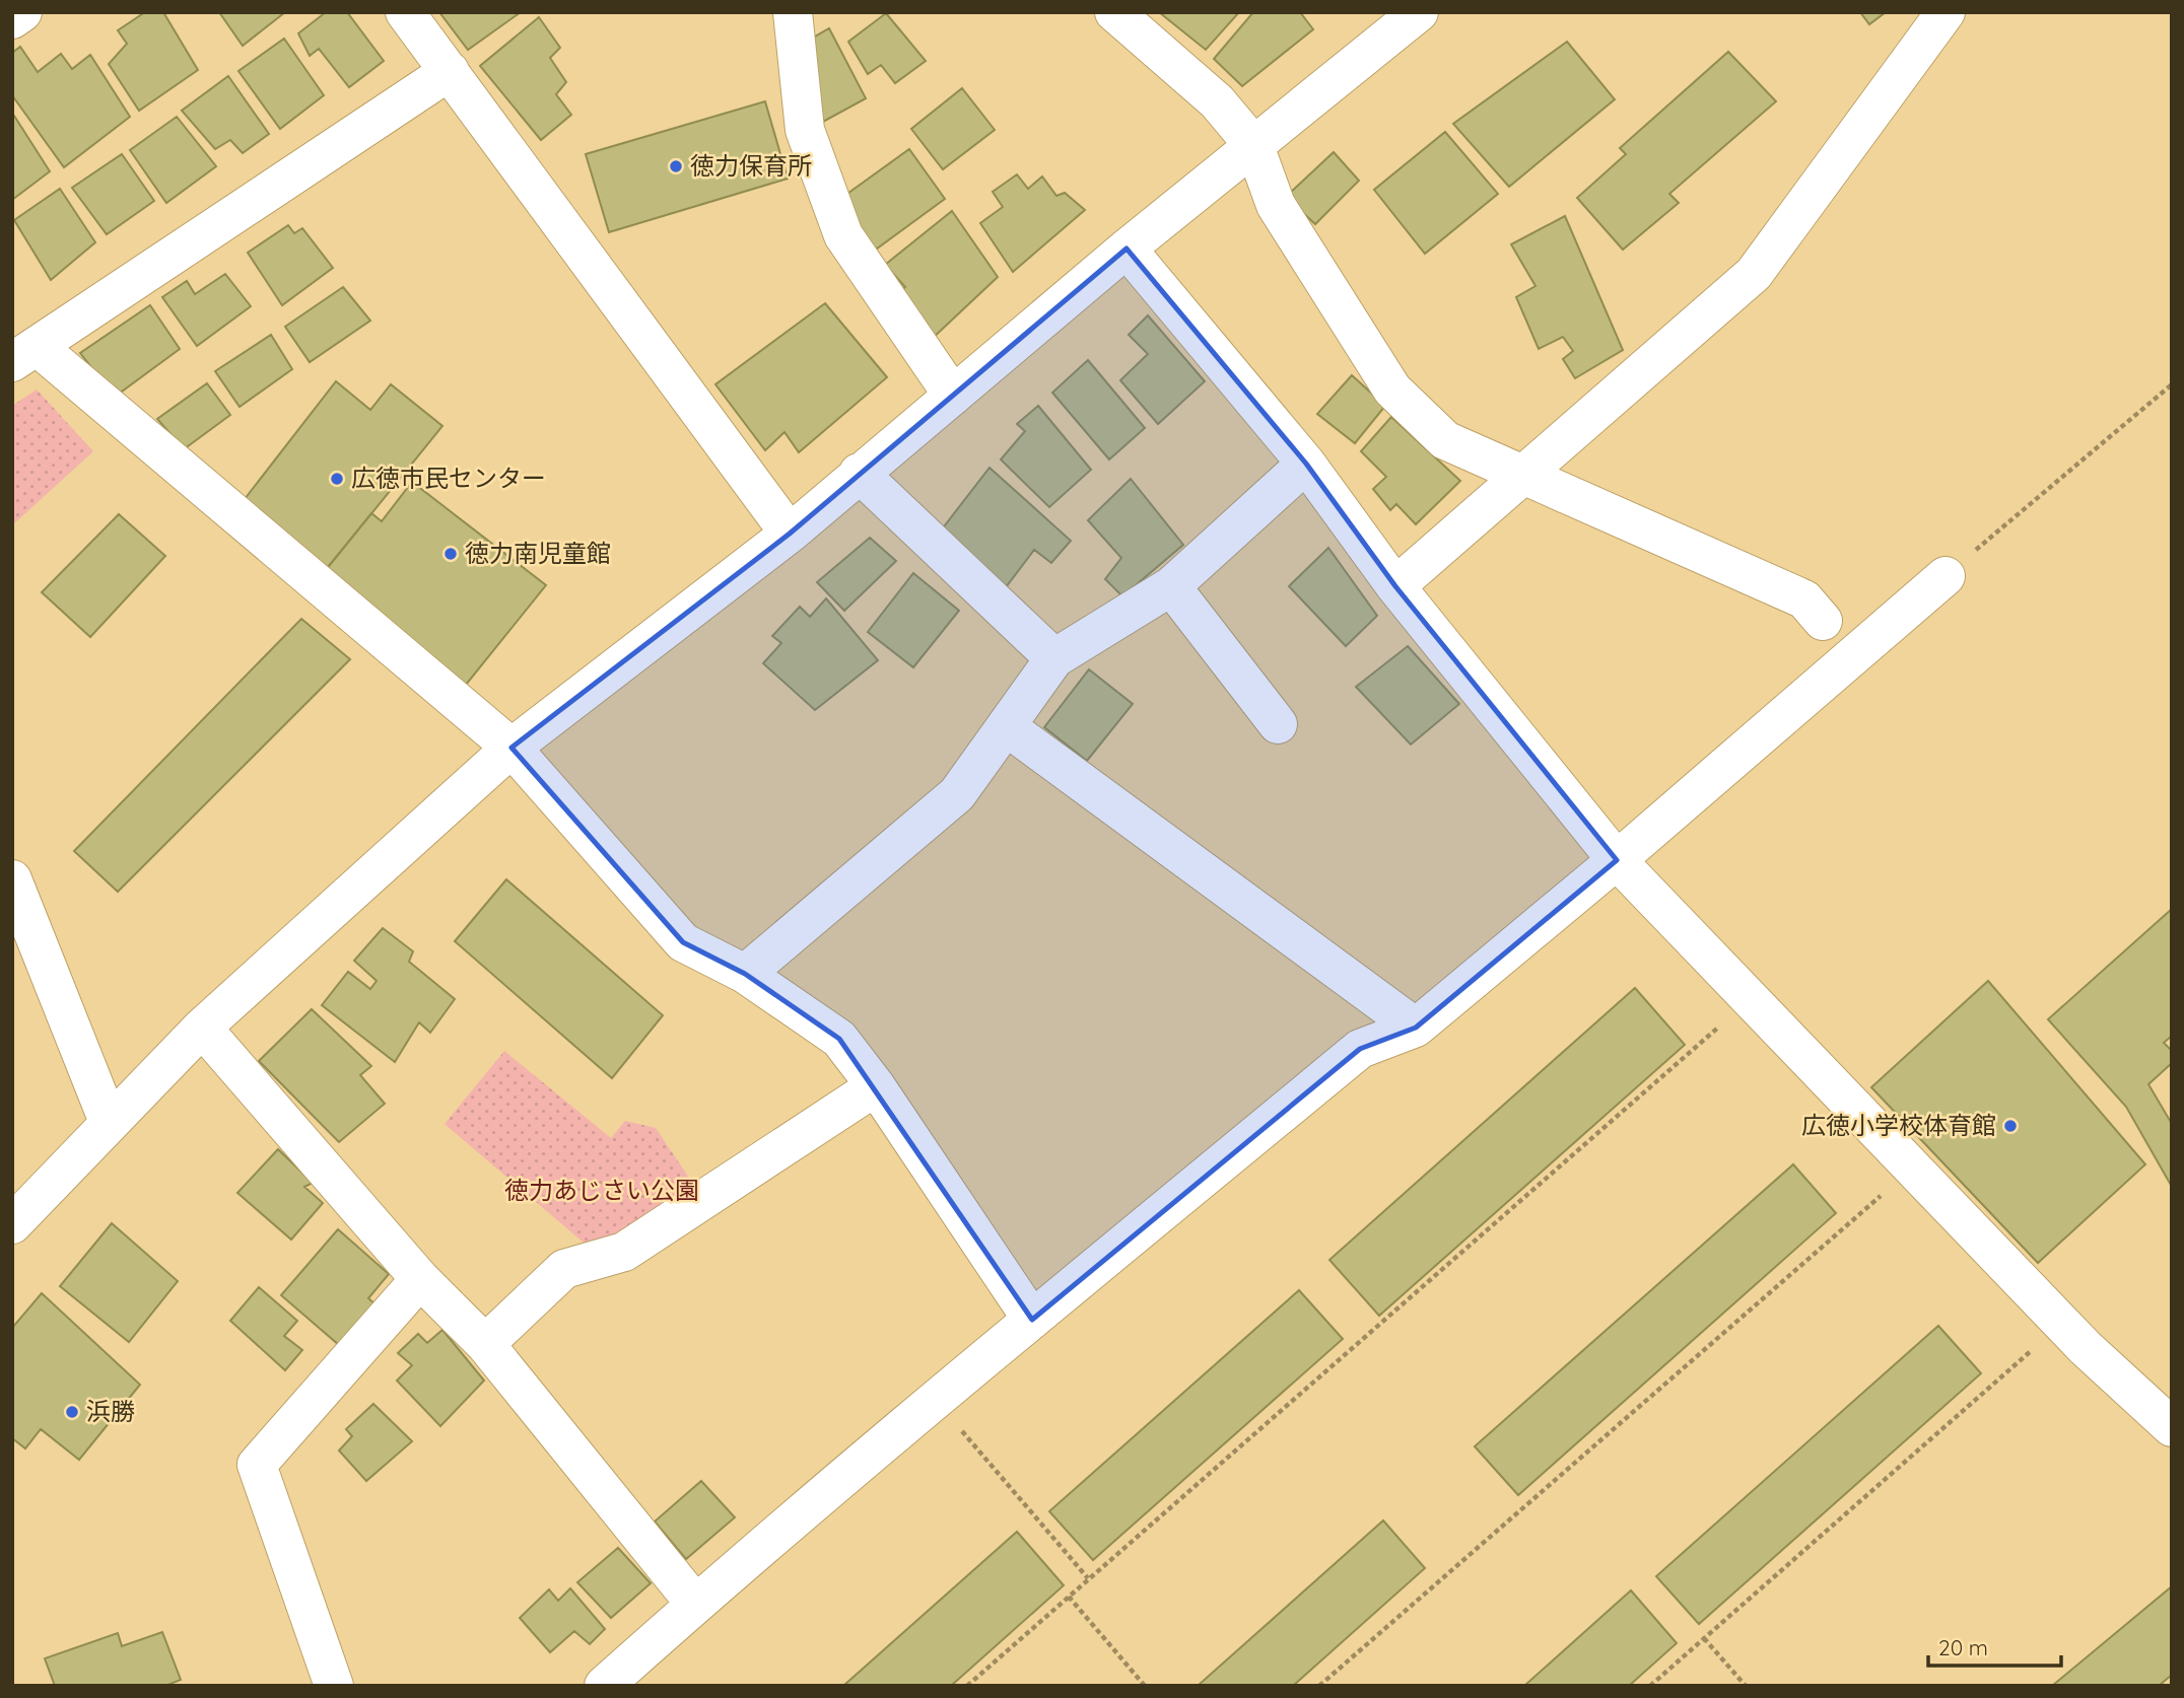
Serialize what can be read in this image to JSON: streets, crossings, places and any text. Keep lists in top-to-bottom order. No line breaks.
{"parks":["徳力あじさい公園"],"places":["徳力保育所","広徳市民センター","徳力南児童館","広徳小学校体育館","浜勝"],"scale_bar":"20 m"}
